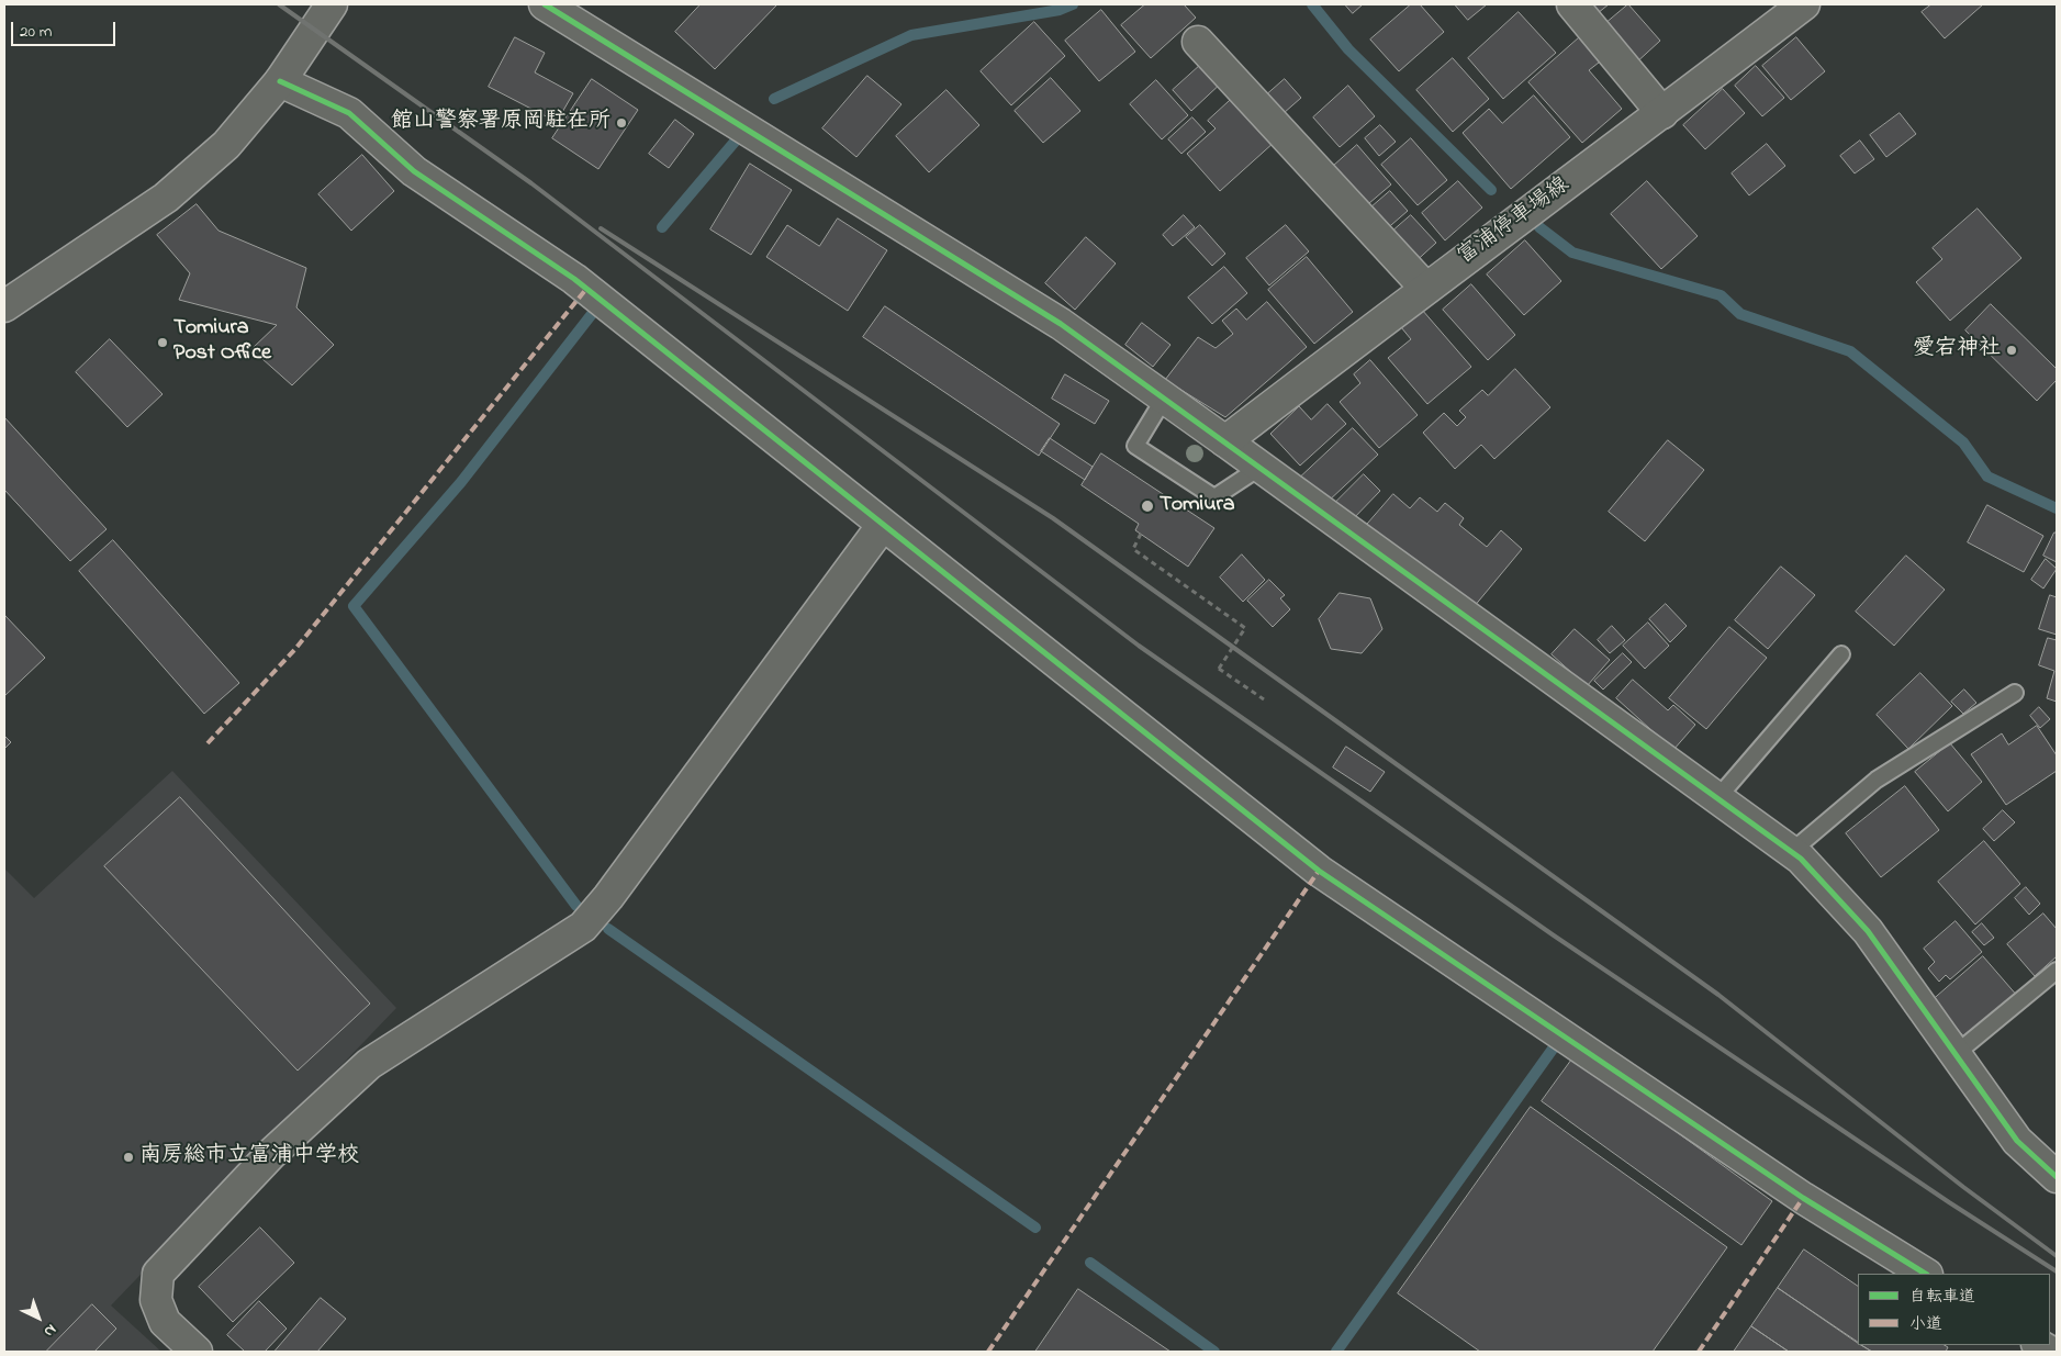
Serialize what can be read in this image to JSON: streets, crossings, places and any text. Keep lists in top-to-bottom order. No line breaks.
{"streets":{"street":["富浦停車場線"]},"places":["館山警察署原岡駐在所","Tomiura Post Office","愛宕神社","Tomiura","南房総市立富浦中学校"],"legend":["自転車道","小道"],"scale_bar":"20 m","north":"bottom right"}
